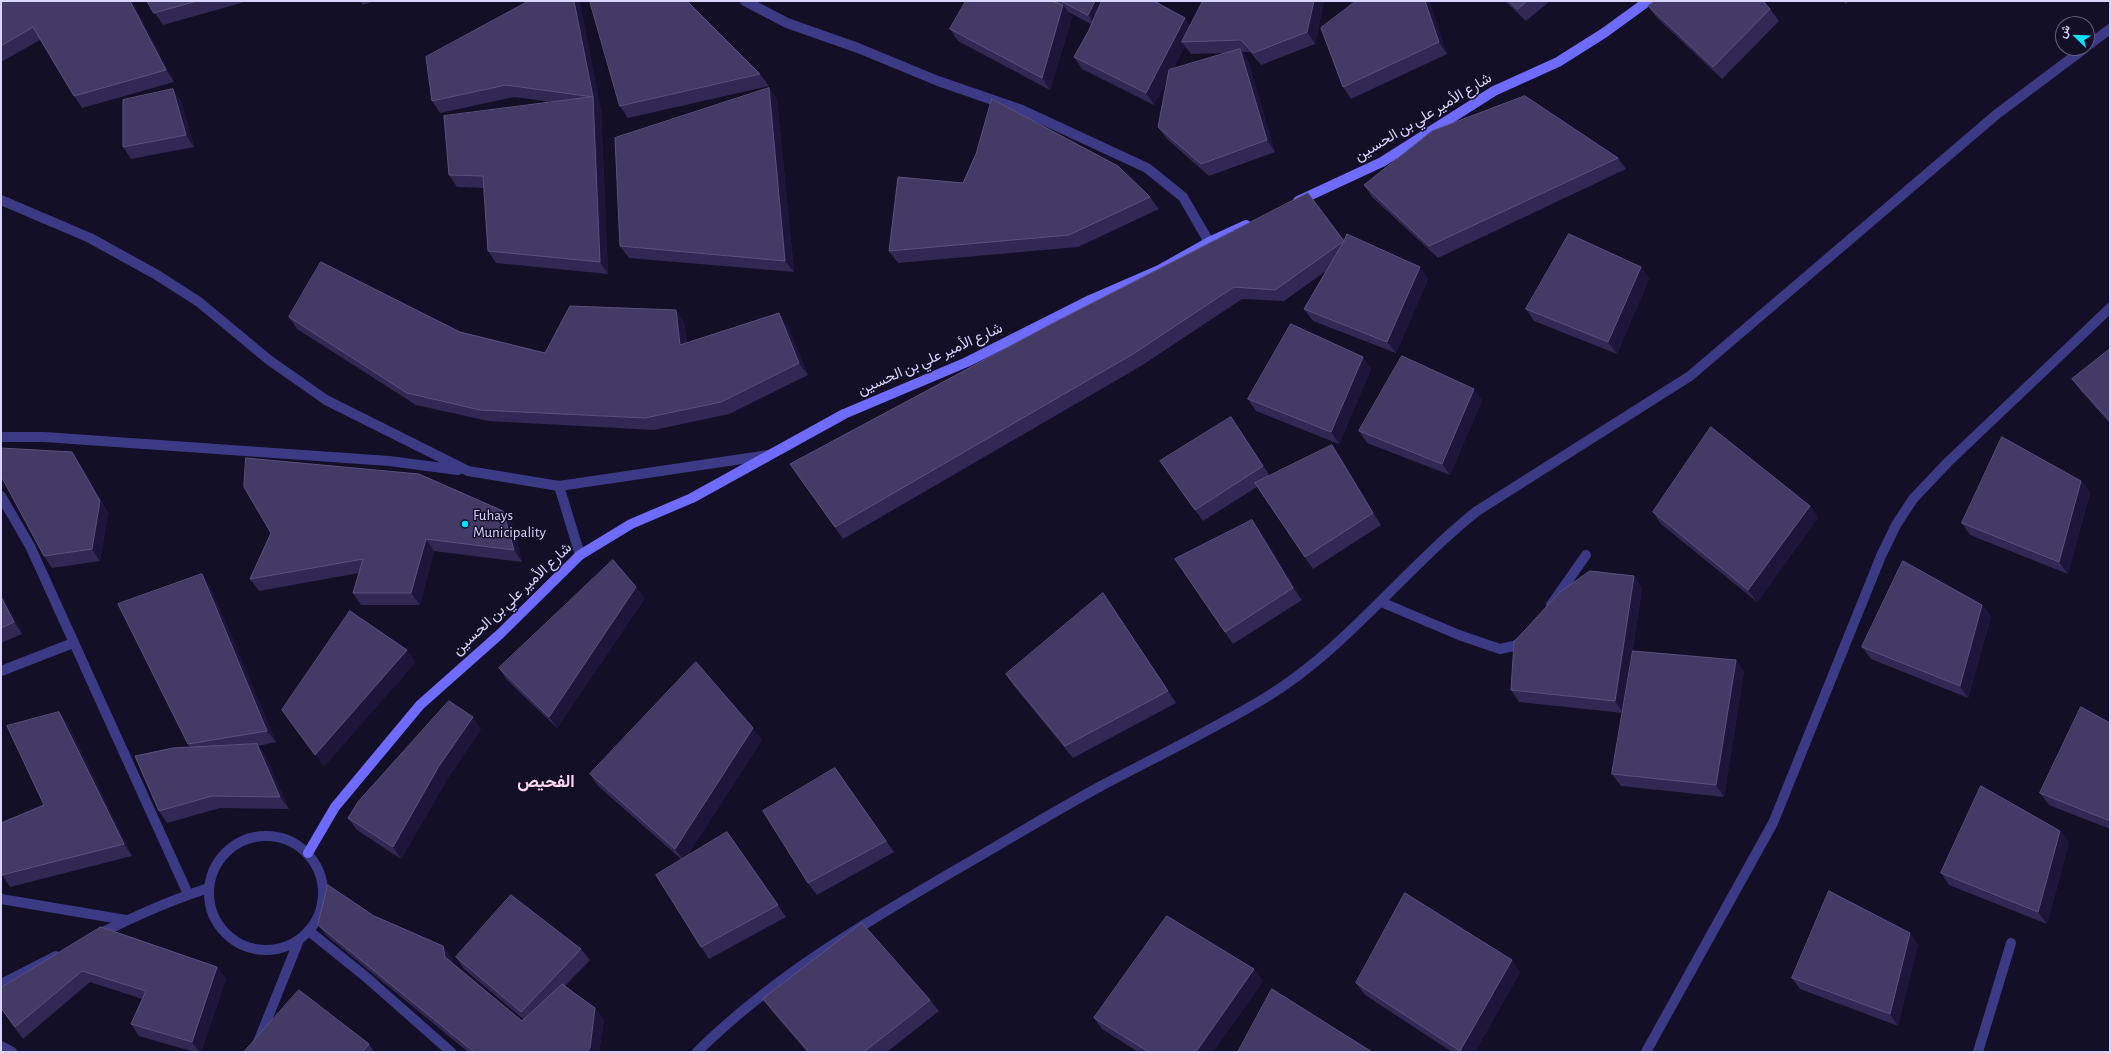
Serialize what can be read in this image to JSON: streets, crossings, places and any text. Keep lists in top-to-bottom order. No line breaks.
{"streets":{"street":["شارع الأمير علي بن الحسين"]},"districts":["الفحيص"],"places":["Fuhays Municipality"],"north":"top left"}
